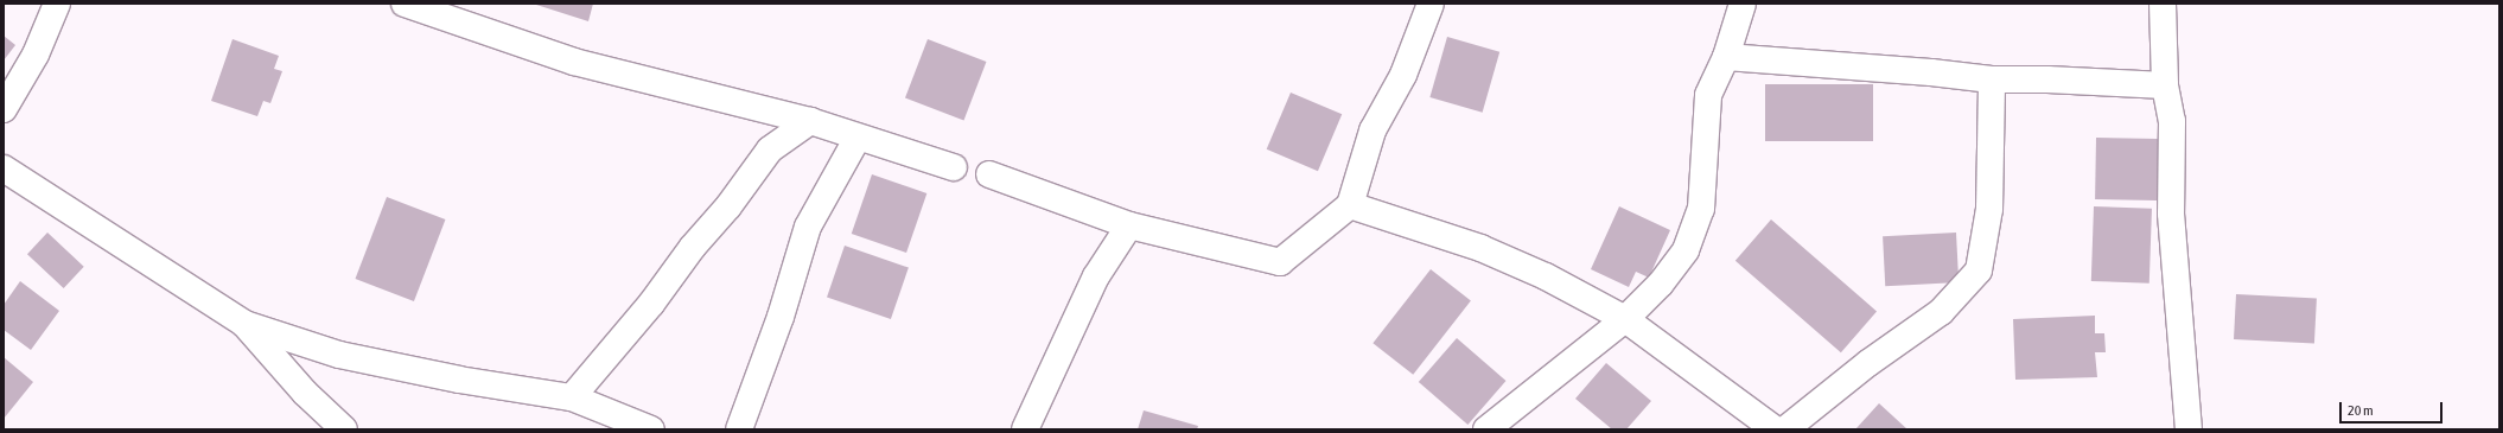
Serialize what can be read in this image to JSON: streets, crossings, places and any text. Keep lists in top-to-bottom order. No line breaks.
{"scale_bar":"20 m"}
